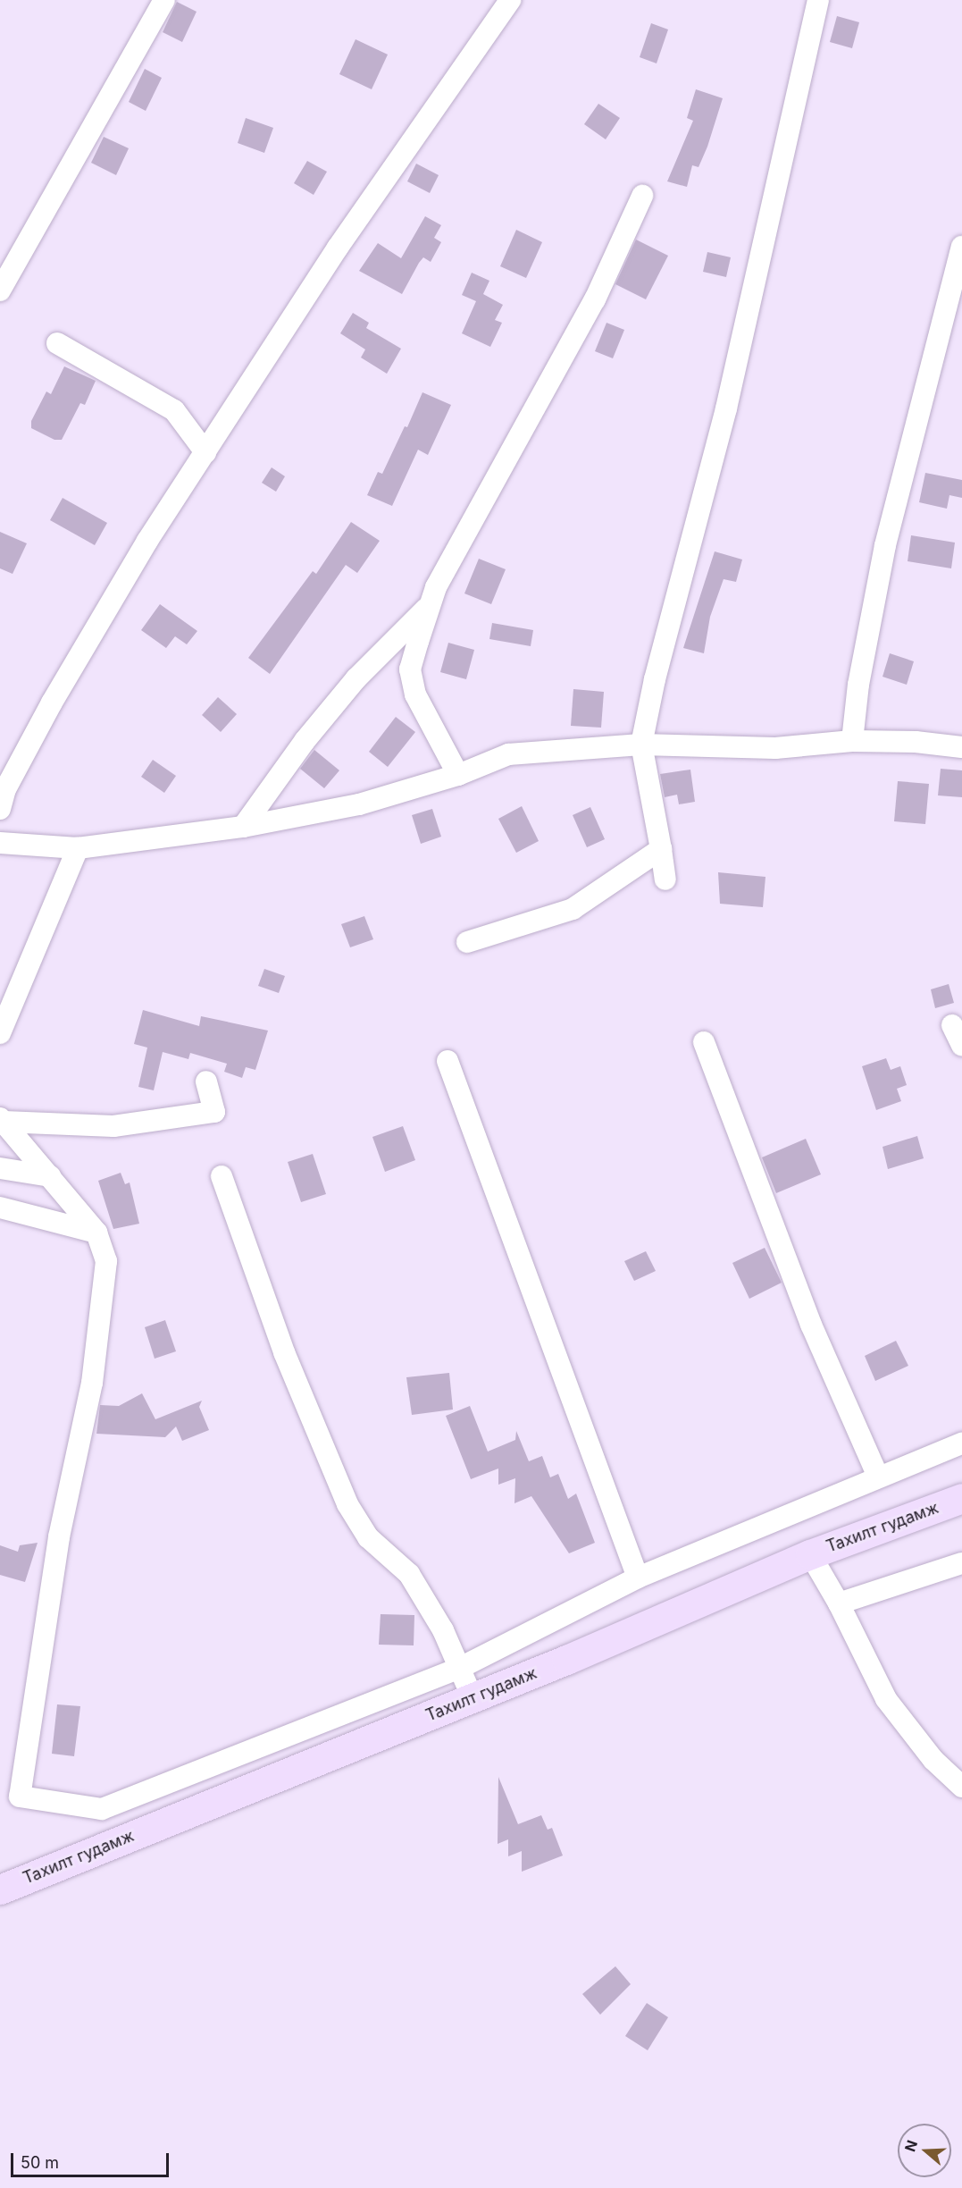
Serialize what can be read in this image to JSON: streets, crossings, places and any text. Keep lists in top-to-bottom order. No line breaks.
{"streets":{"main road":["Тахилт гудамж"]},"scale_bar":"50 m","north":"left"}
